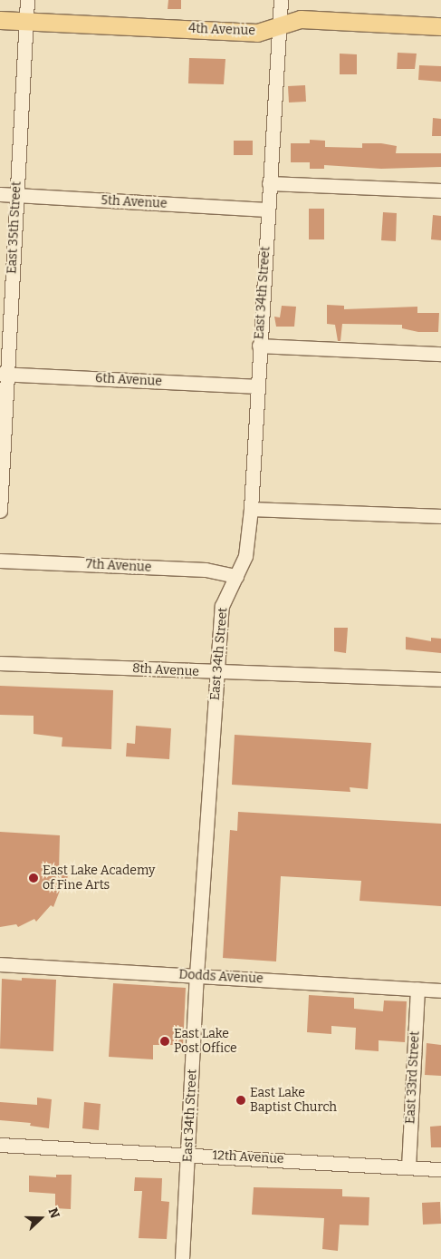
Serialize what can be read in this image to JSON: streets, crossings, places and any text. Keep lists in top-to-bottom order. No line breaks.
{"streets":{"main road":["4th Avenue"],"street":["5th Avenue","East 35th Street","East 34th Street","6th Avenue","7th Avenue","8th Avenue","Dodds Avenue","East 33rd Street","12th Avenue"]},"crossings":[["4th Avenue","East 35th Street"],["4th Avenue","East 34th Street"],["5th Avenue","East 35th Street"],["5th Avenue","East 34th Street"],["East 35th Street","6th Avenue"],["East 34th Street","6th Avenue"],["East 34th Street","7th Avenue"],["East 34th Street","8th Avenue"],["East 34th Street","Dodds Avenue"],["East 34th Street","12th Avenue"],["Dodds Avenue","East 33rd Street"],["East 33rd Street","12th Avenue"]],"places":["East Lake Academy of Fine Arts","East Lake Post Office","East Lake Baptist Church"],"north":"right"}
